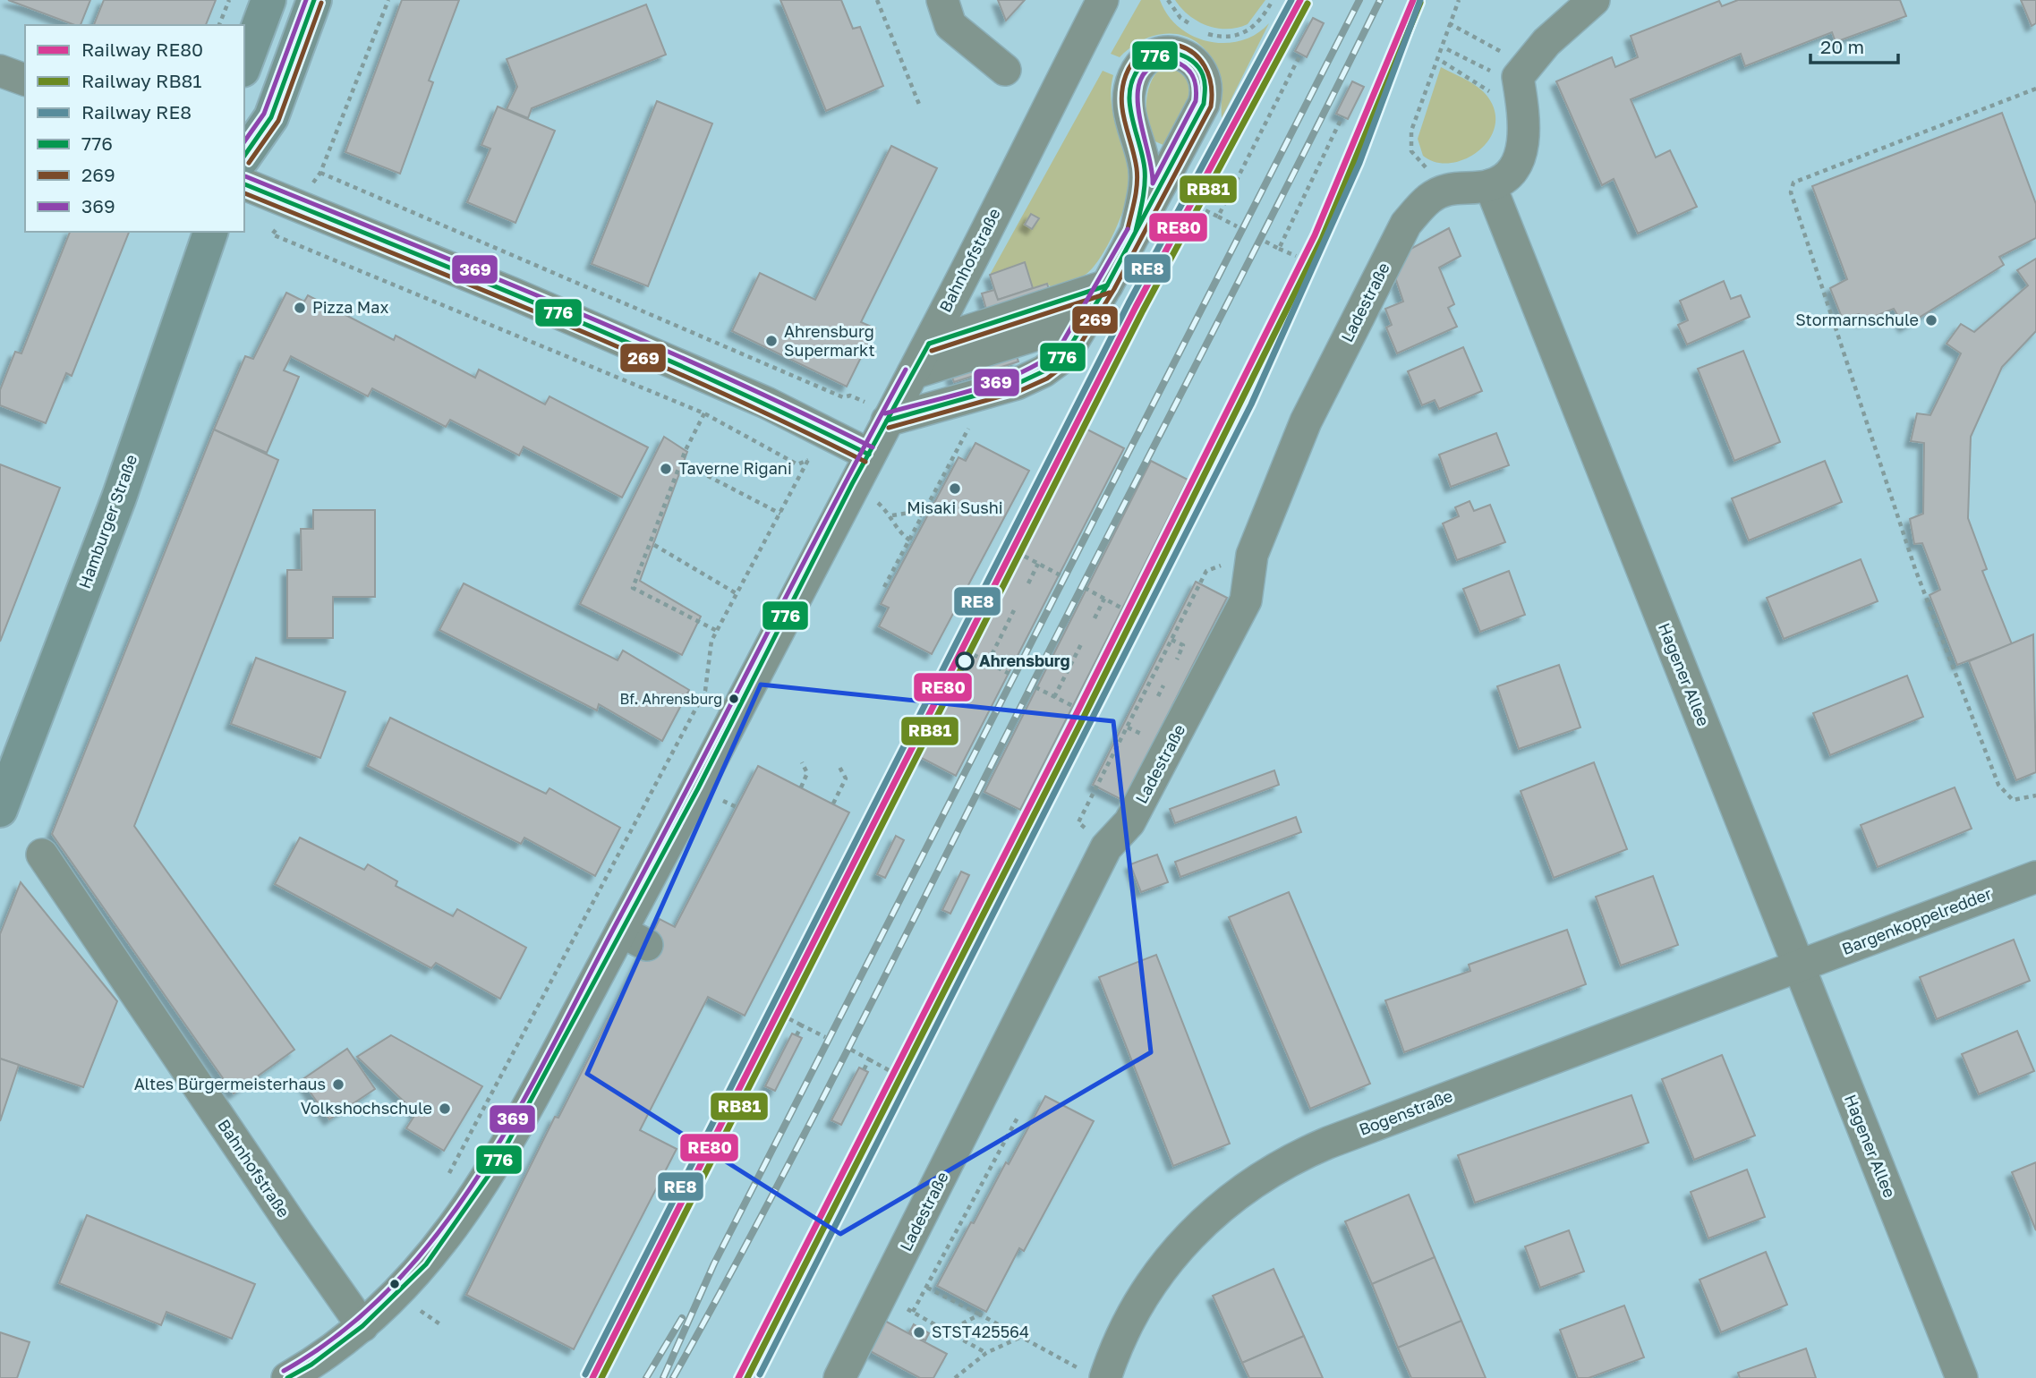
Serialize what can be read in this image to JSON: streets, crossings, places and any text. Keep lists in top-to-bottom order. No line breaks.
{"streets":{"main road":["Hamburger Straße"],"street":["Bahnhofstraße","Ladestraße","Hagener Allee","Bargenkoppelredder","Bogenstraße"]},"crossings":[["Ladestraße","Hagener Allee"],["Hagener Allee","Bargenkoppelredder"],["Hagener Allee","Bogenstraße"],["Bargenkoppelredder","Bogenstraße"]],"places":["Pizza Max","Stormarnschule","Ahrensburg Supermarkt","Taverne Rigani","Misaki Sushi","Ahrensburg","Bf. Ahrensburg","Altes Bürgermeisterhaus","Volkshochschule","STST425564"],"lines":["rail line RE80","rail line RE8","transit line 776","transit line 369","rail line RB81","transit line 269"],"legend":["Railway RE80","Railway RB81","Railway RE8","776","269","369"],"scale_bar":"20 m"}
